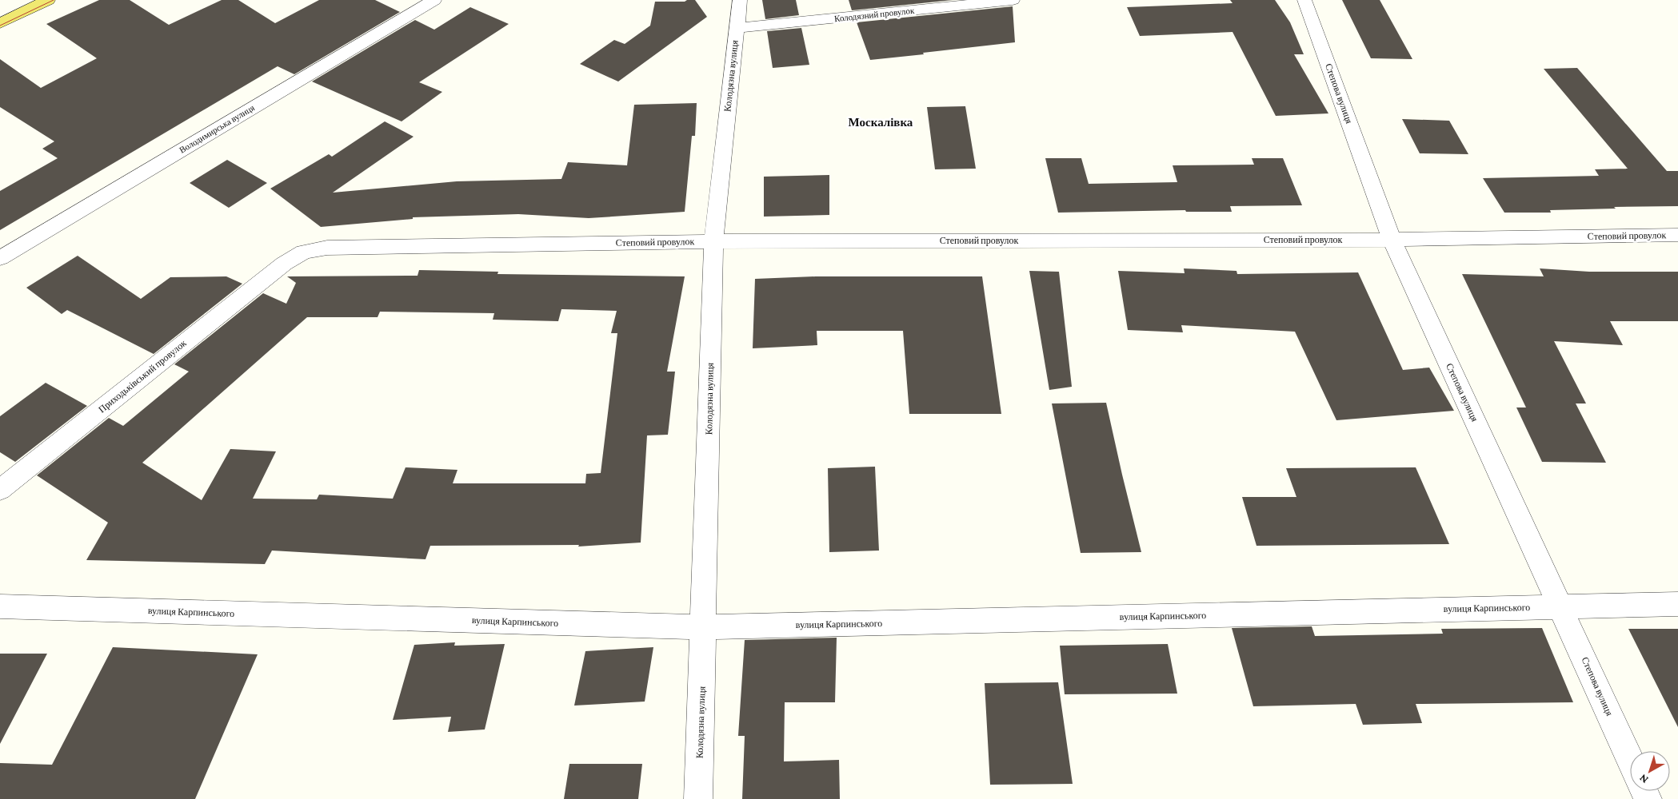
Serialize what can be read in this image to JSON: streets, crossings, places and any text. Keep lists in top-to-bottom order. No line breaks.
{"streets":{"street":["Колодязний провулок","Колодязна вулиця","Степова вулиця","Володимирська вулиця","Степовий провулок","Приходьківський провулок","вулиця Карпинського"]},"crossings":[["Колодязний провулок","Колодязна вулиця"],["Колодязна вулиця","Степовий провулок"],["Колодязна вулиця","вулиця Карпинського"],["Степова вулиця","Степовий провулок"],["Степова вулиця","вулиця Карпинського"],["Степовий провулок","Приходьківський провулок"]],"districts":["Москалівка"],"north":"bottom left"}
